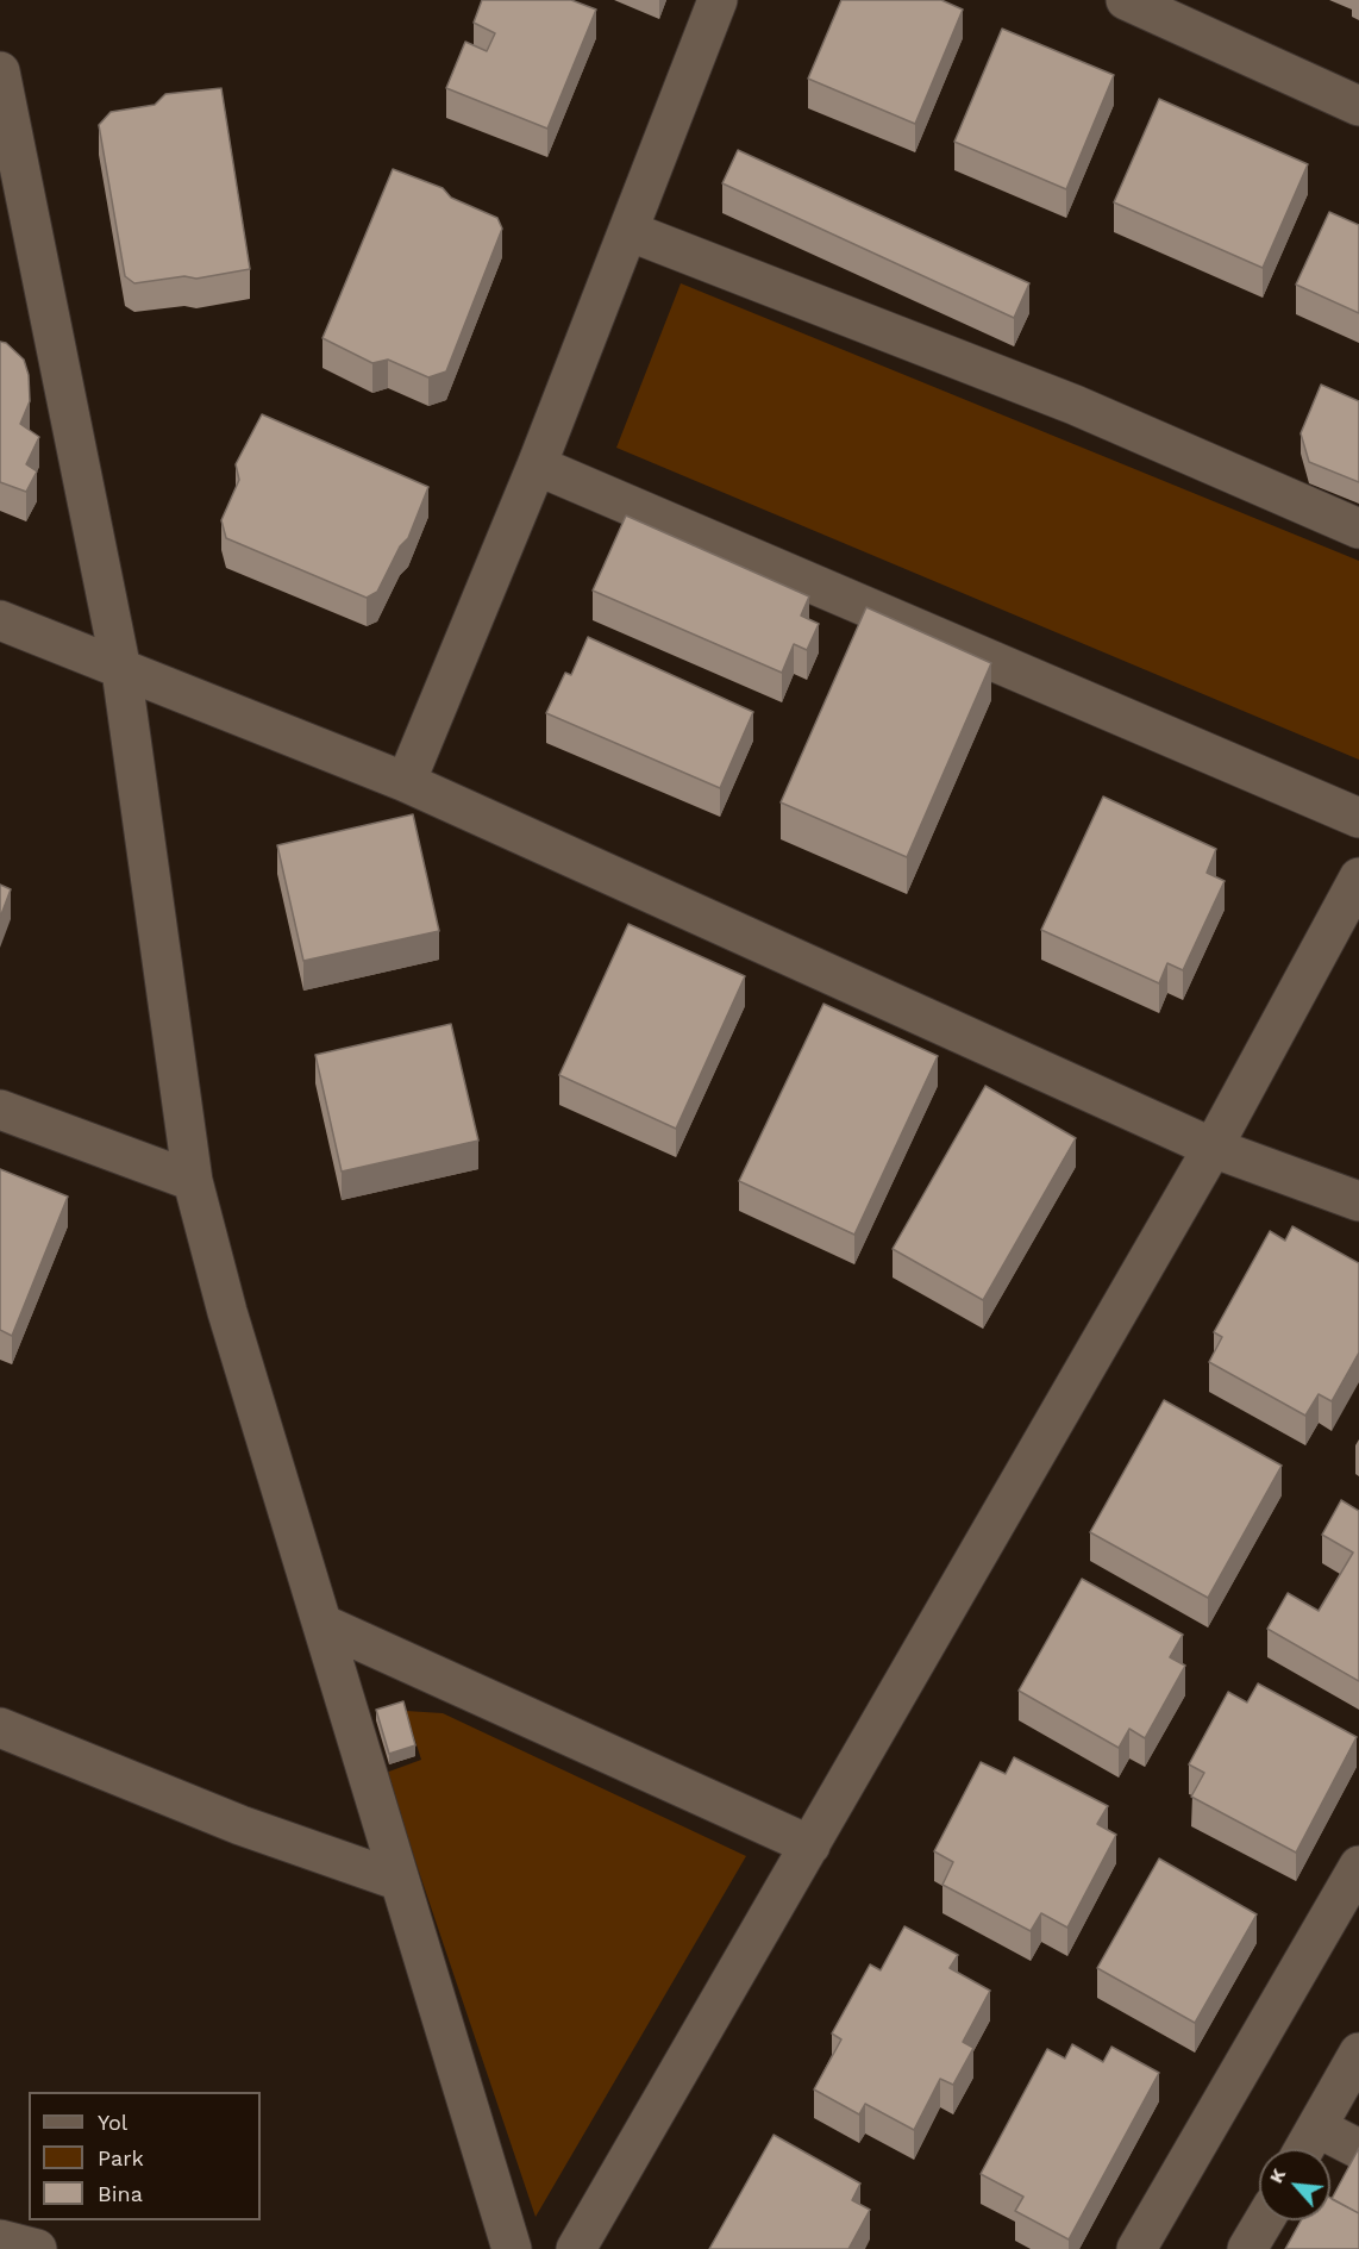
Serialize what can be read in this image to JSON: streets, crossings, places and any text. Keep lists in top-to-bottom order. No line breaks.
{"legend":["Yol","Park","Bina"],"north":"top left"}
